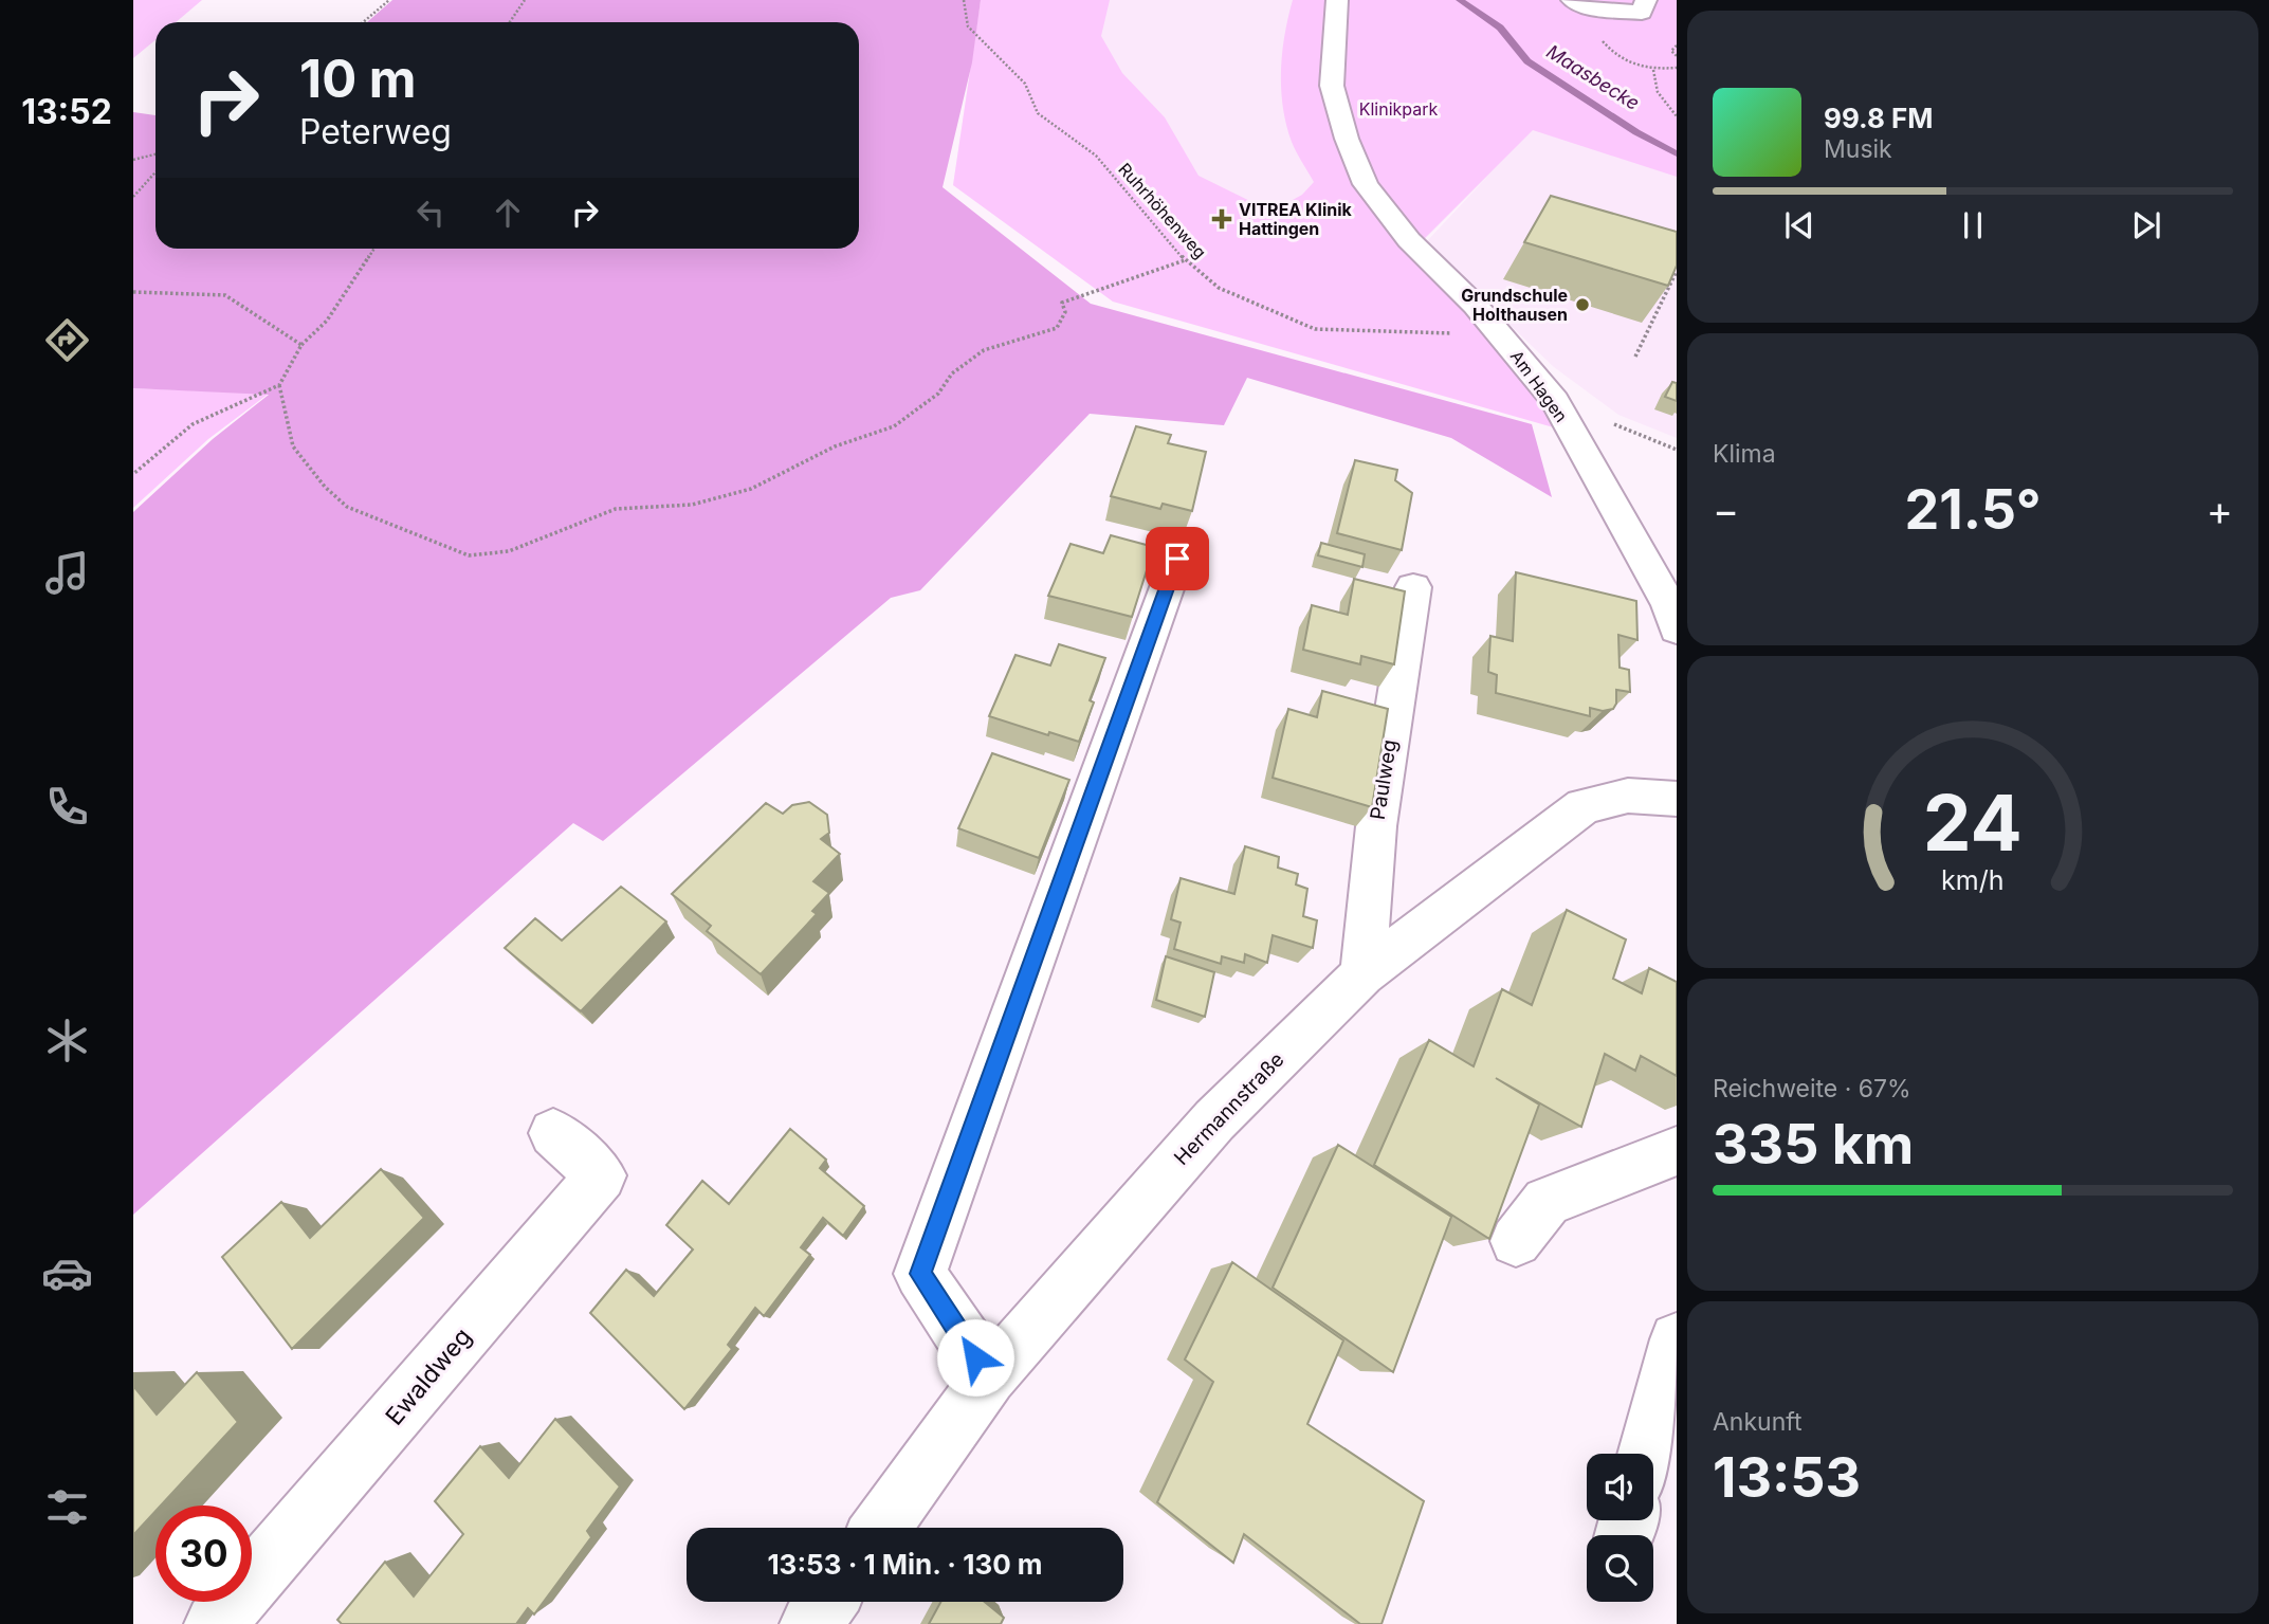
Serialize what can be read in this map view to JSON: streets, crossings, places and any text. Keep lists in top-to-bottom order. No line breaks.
{"streets":{"street":["Am Hagen","Paulweg","Hermannstraße","Ewaldweg"],"path":["Ruhrhöhenweg"]},"crossings":[["Ruhrhöhenweg","Am Hagen"],["Paulweg","Hermannstraße"]],"water":["Maasbecke"],"parks":["Klinikpark"],"places":{"health":["VITREA Klinik Hattingen"],"other":["Grundschule Holthausen"]},"page":{"tabs":"13:52","turn":["10 m","Peterweg"],"song":["99.8 FM","Musik"],"tile":["Klima",["Reichweite · 67%","335 km"],["Ankunft","13:53"]],"heat":["−","21.5°","+"],"limit":"30","trip":"13:53 · 1 Min. · 130 m","gauge":["24","km/h"]}}
